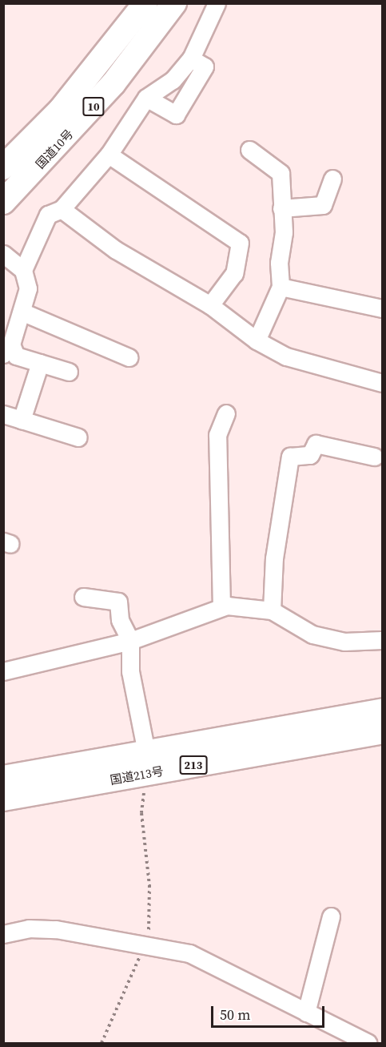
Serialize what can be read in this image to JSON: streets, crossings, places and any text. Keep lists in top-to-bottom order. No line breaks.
{"streets":{"highway":["10","国道10号","213","国道213号"]},"scale_bar":"50 m"}
